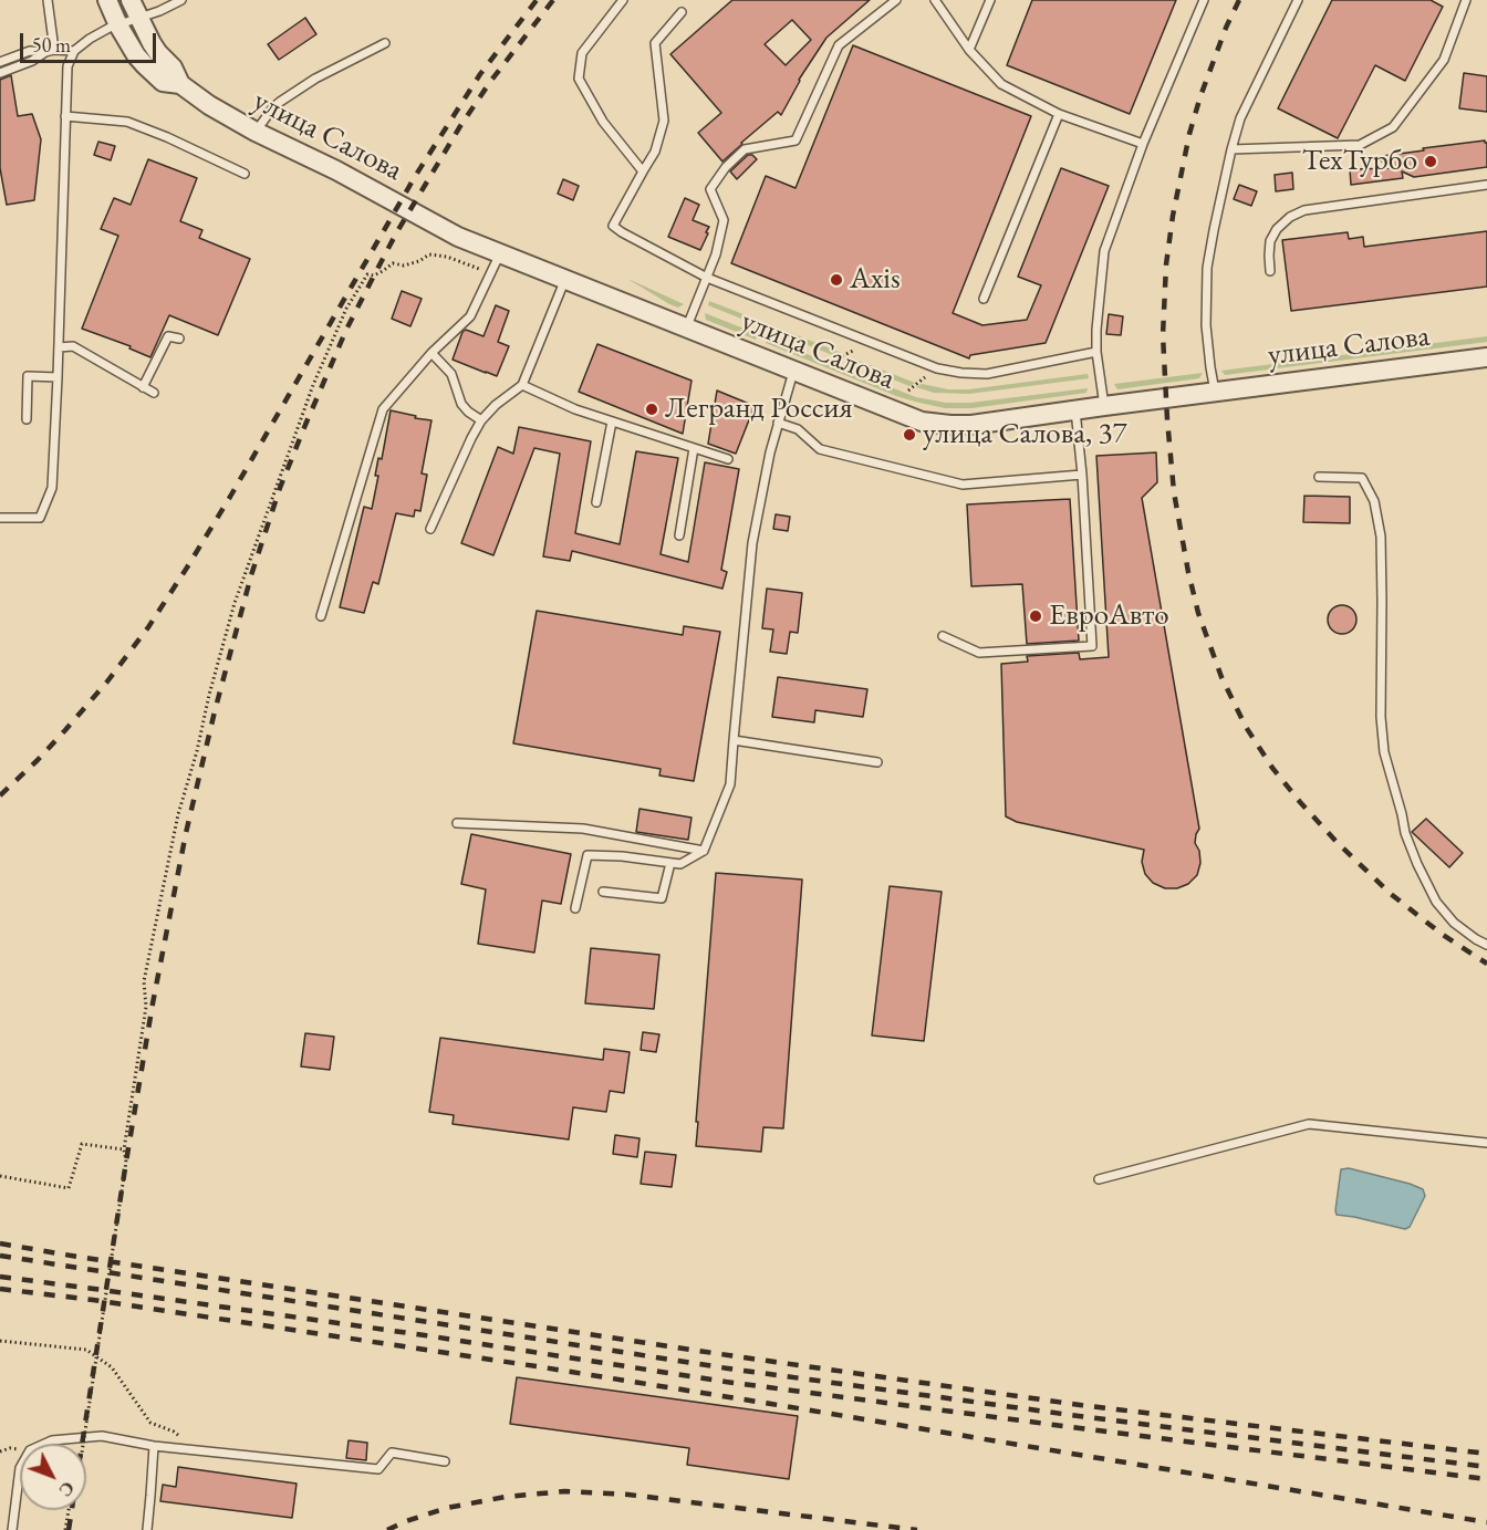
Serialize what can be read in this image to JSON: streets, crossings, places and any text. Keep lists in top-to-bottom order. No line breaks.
{"streets":{"street":["улица Салова"]},"places":["ТехТурбо","Axis","Легранд Россия","улица Салова, 37","ЕвроАвто"],"scale_bar":"50 m","north":"bottom right"}
